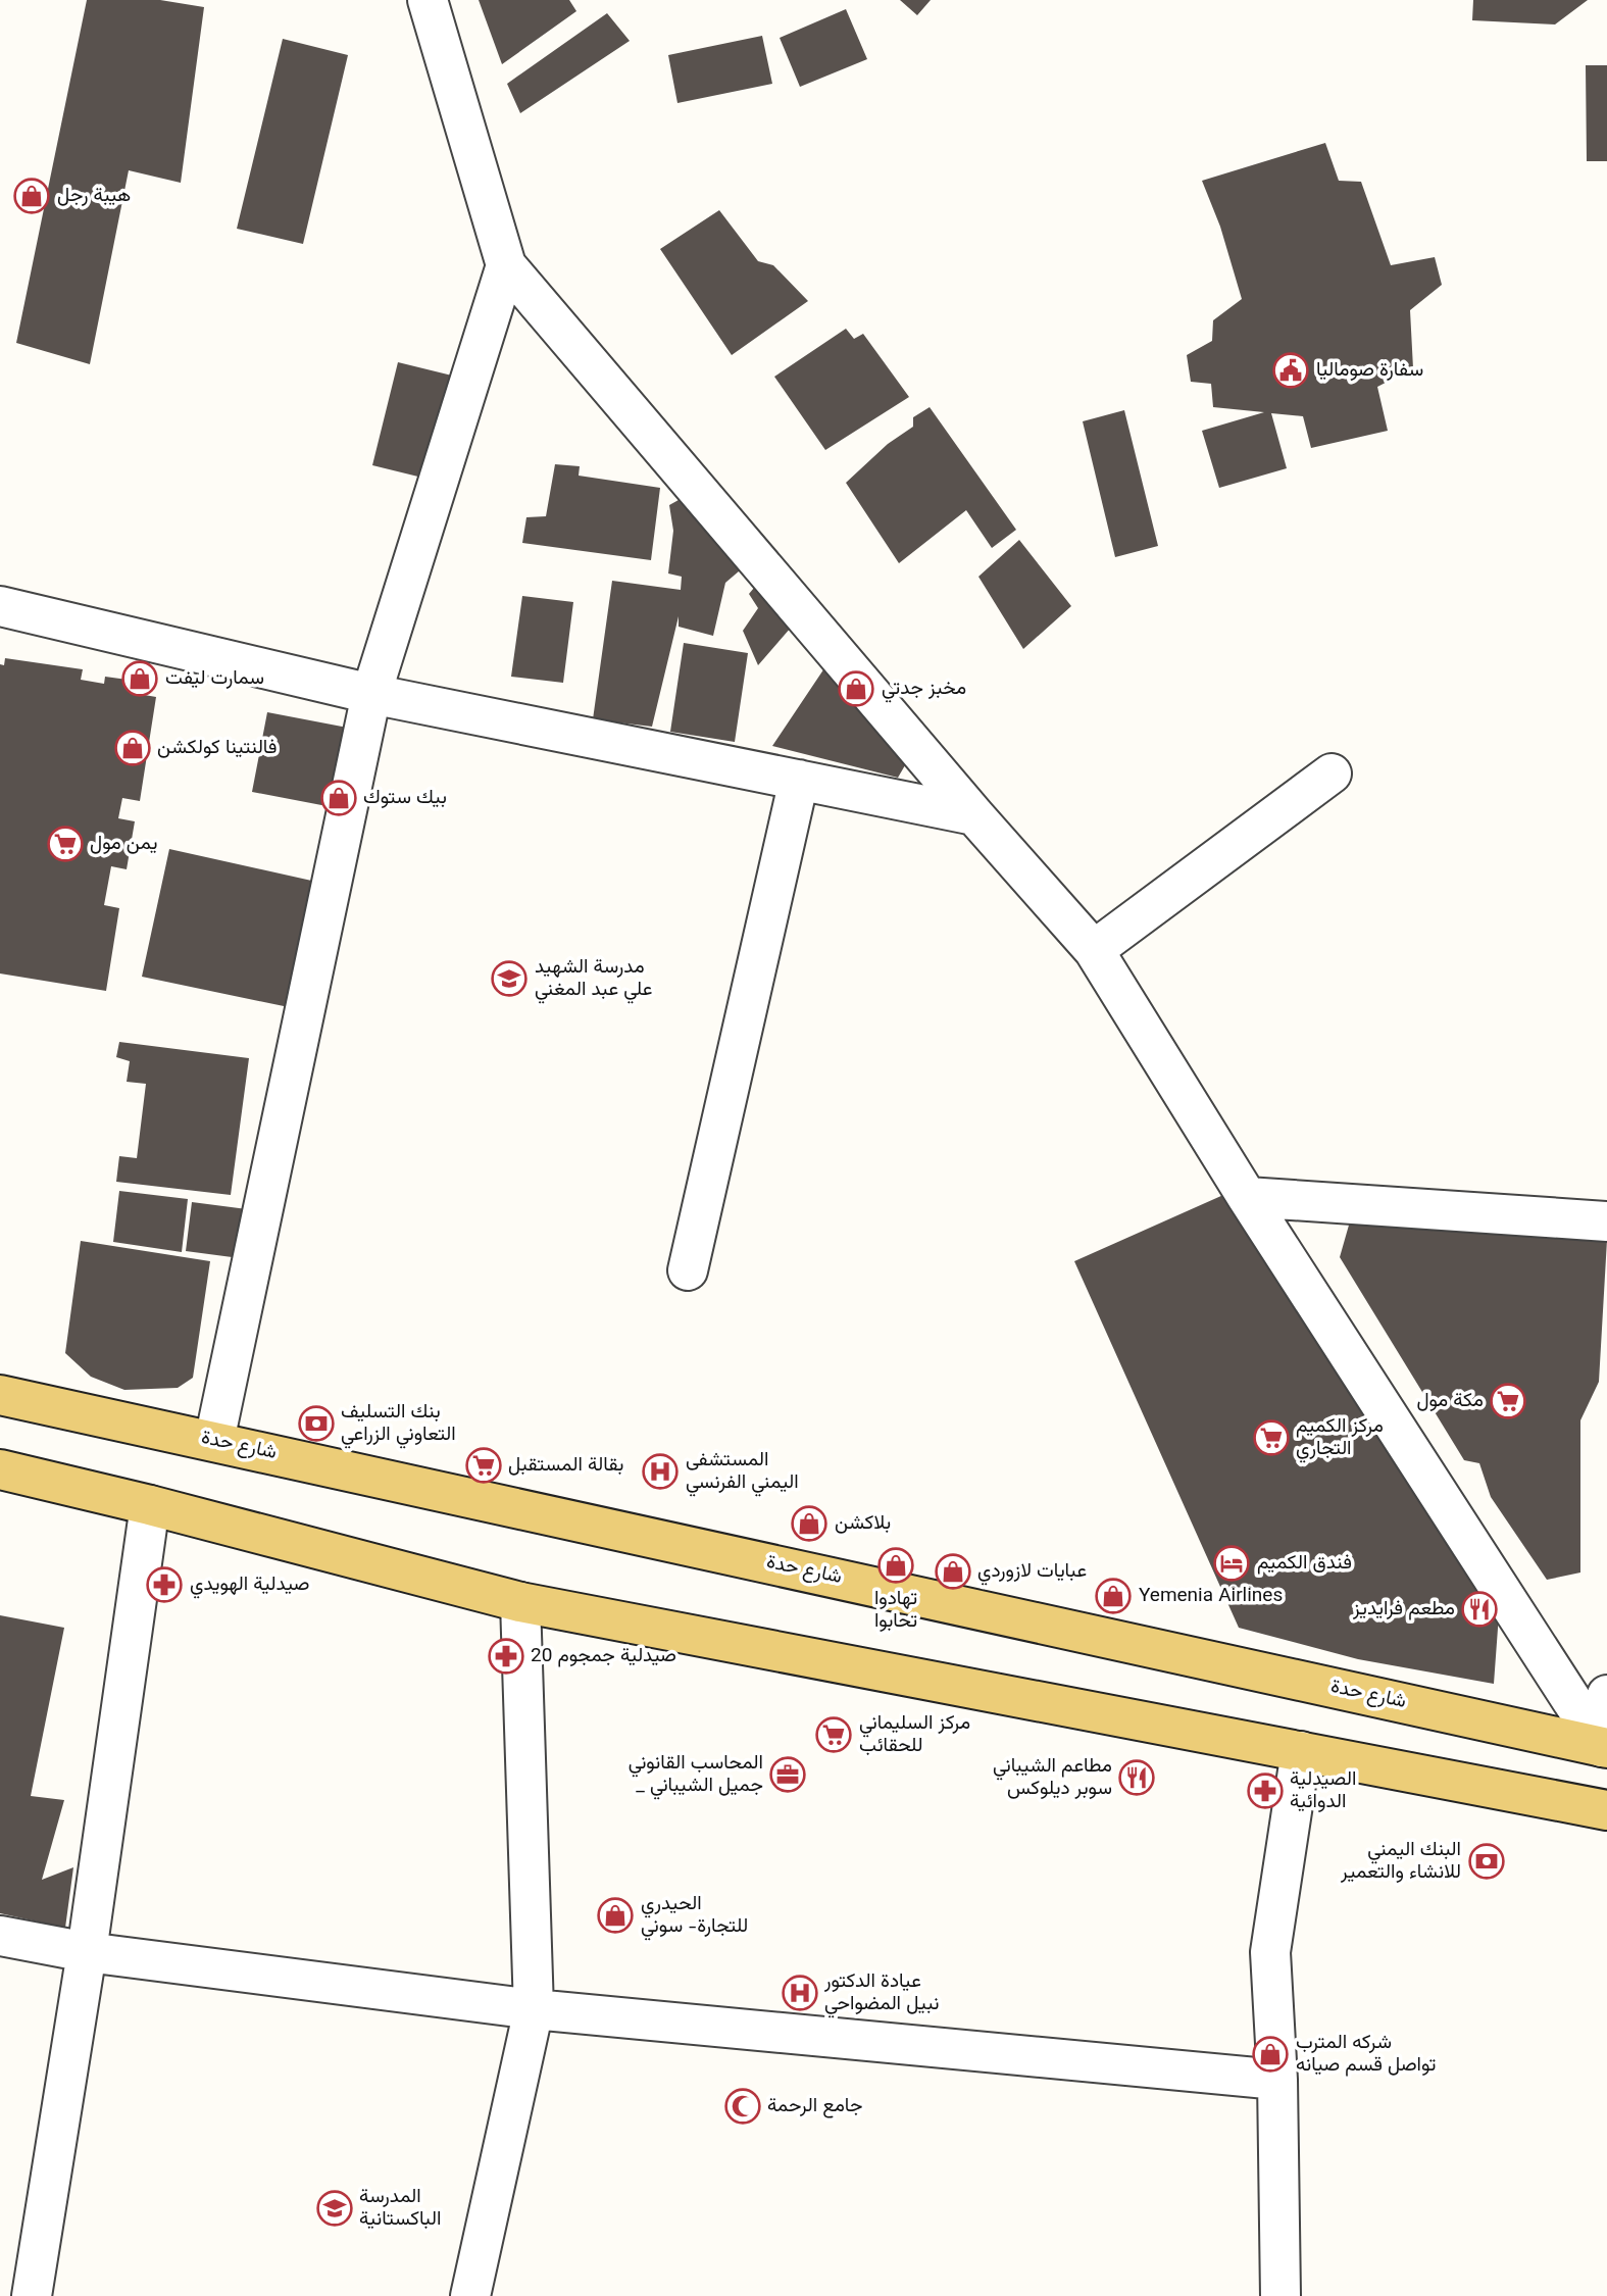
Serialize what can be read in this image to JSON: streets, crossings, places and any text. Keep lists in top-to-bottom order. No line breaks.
{"streets":{"main road":["شارع حدة"]},"places":{"shop":["هيبة رجل","سمارت ليفت","مخبز جدتي","فالنتينا كولكشن","بيك ستوك","بلاكشن","تهادوا تحابوا","عبايات لازوردي","Yemenia Airlines","الحيدري للتجارة- سوني","شركه المترب تواصل قسم صيانه"],"public building":["سفارة صوماليا"],"supermarket":["يمن مول","مكة مول","مركز الكميم التجاري","بقالة المستقبل","مركز السليماني للحقائب"],"school or university":["مدرسة الشهيد علي عبد المغني","المدرسة الباكستانية"],"bank":["بنك التسليف التعاوني الزراعي","البنك اليمني للانشاء والتعمير"],"hospital":["المستشفى اليمني الفرنسي","عيادة الدكتور نبيل المضواحي"],"hotel":["فندق الكميم"],"pharmacy":["صيدلية الهويدي","صيدلية جمجوم 20","الصيدلية الدوائية"],"restaurant":["مطعم فرايديز","مطاعم الشيباني سوبر ديلوكس"],"office":["المحاسب القانوني _ جميل الشيباني"],"mosque":["جامع الرحمة"]}}
